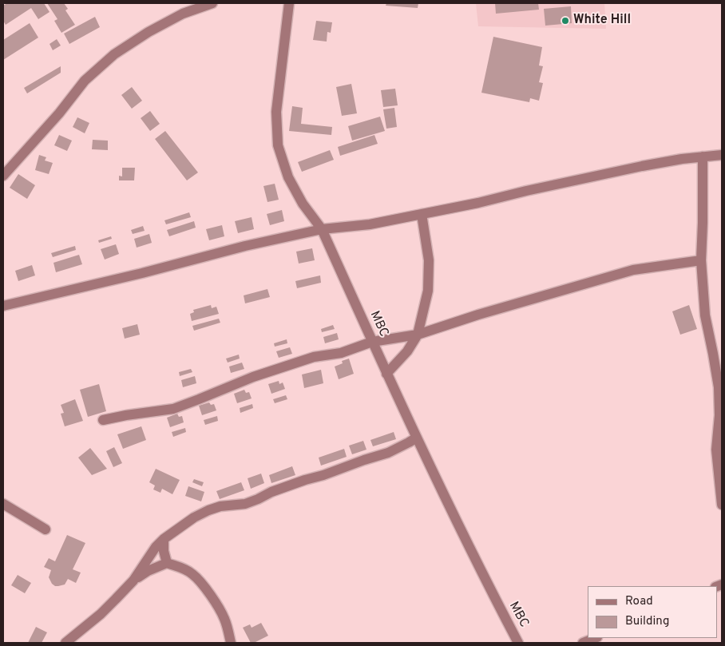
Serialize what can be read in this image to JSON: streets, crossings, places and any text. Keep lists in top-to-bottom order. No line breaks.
{"streets":{"street":["MBC"]},"places":["White Hill"],"legend":["Road","Building"]}
